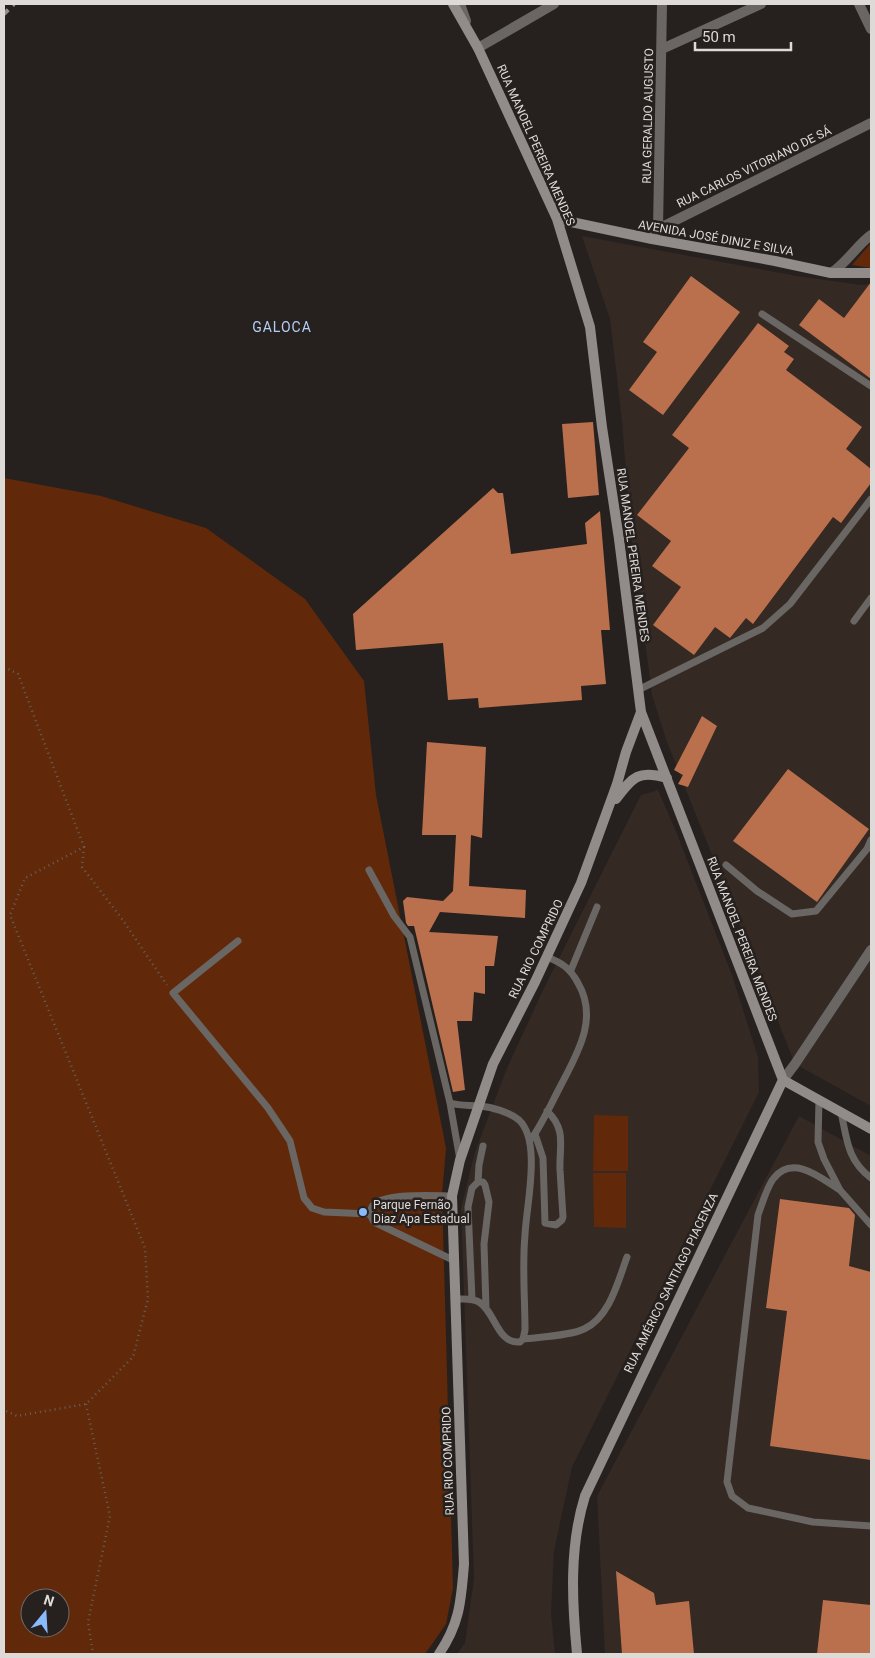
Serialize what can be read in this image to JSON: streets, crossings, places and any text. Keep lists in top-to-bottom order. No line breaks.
{"streets":{"street":["RUA GERALDO AUGUSTO","RUA MANOEL PEREIRA MENDES","RUA CARLOS VITORIANO DE SÁ","AVENIDA JOSÉ DINIZ E SILVA","RUA RIO COMPRIDO","RUA AMÉRICO SANTIAGO PIACENZA"]},"crossings":[["RUA GERALDO AUGUSTO","RUA CARLOS VITORIANO DE SÁ"],["RUA MANOEL PEREIRA MENDES","AVENIDA JOSÉ DINIZ E SILVA"],["RUA MANOEL PEREIRA MENDES","RUA RIO COMPRIDO"],["RUA MANOEL PEREIRA MENDES","RUA AMÉRICO SANTIAGO PIACENZA"]],"districts":["GALOCA"],"places":["Parque Fernão Diaz Apa Estadual"],"scale_bar":"50 m","north":"top"}
